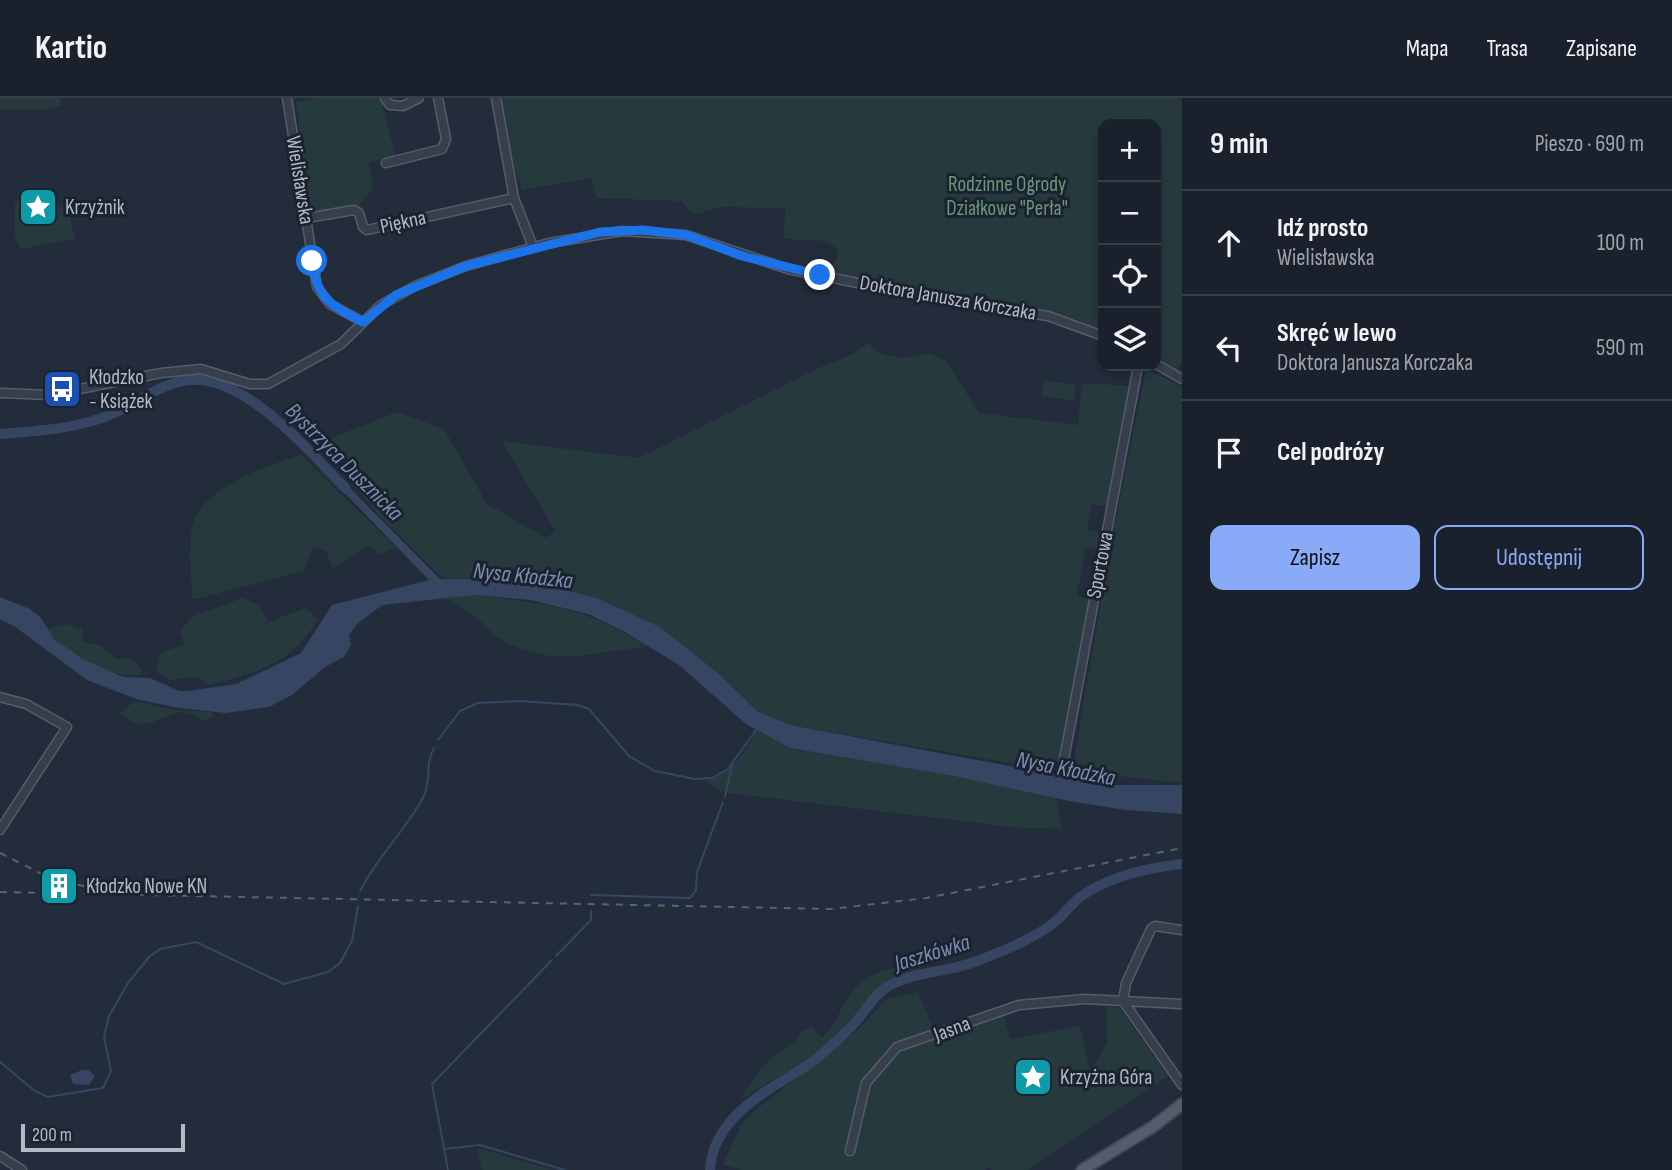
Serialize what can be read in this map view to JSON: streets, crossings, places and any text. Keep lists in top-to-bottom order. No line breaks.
{"streets":{"street":["Wielisławska","Piękna","Doktora Janusza Korczaka","Sportowa","Jasna"]},"crossings":[["Wielisławska","Piękna"],["Wielisławska","Doktora Janusza Korczaka"]],"water":["Bystrzyca Dusznicka","Nysa Kłodzka","Jaszkówka"],"parks":["Rodzinne Ogrody Działkowe \"Perła\""],"places":{"place":["Krzyżnik","Krzyżna Góra"],"bus stop":["Kłodzko - Książek"],"building":["Kłodzko Nowe KN"]},"scale_bar":"200 m","page":{"header":"Kartio","nav":["Mapa","Trasa","Zapisane"],"heading":["9 min","Pieszo · 690 m"],"map_buttons":["+","−"],"list":[["Idź prosto","Wielisławska","100 m"],["Skręć w lewo","Doktora Janusza Korczaka","590 m"],"Cel podróży"],"buttons":["Zapisz","Udostępnij"],"scale":"200 m"}}
